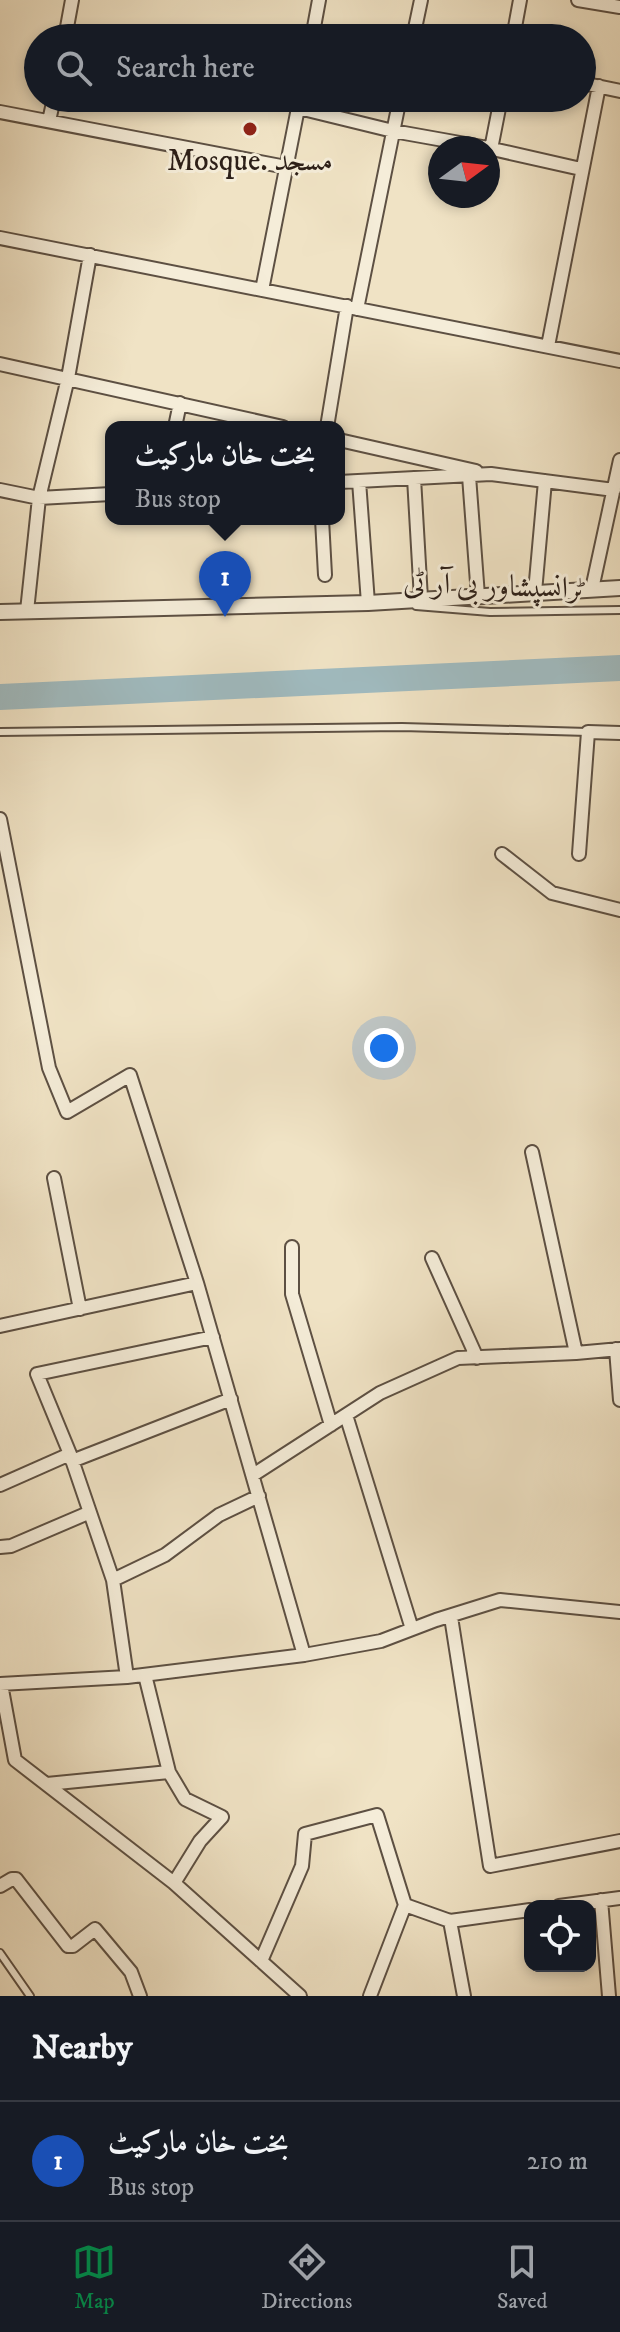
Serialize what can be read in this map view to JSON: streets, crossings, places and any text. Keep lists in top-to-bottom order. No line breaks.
{"streets":{"lane":["ٹرانسپشاور بی آر ٹی"]},"places":["Mosque. مسجد"],"north":"right","page":{"search":"Search here","popup":["بخت خان مارکیٹ","Bus stop"],"pins":"1","heading":"Nearby","list":[{"mark":"1","name":"بخت خان مارکیٹ","note":"Bus stop","value":"210 m"}],"nav":["Map","Directions","Saved"]}}
